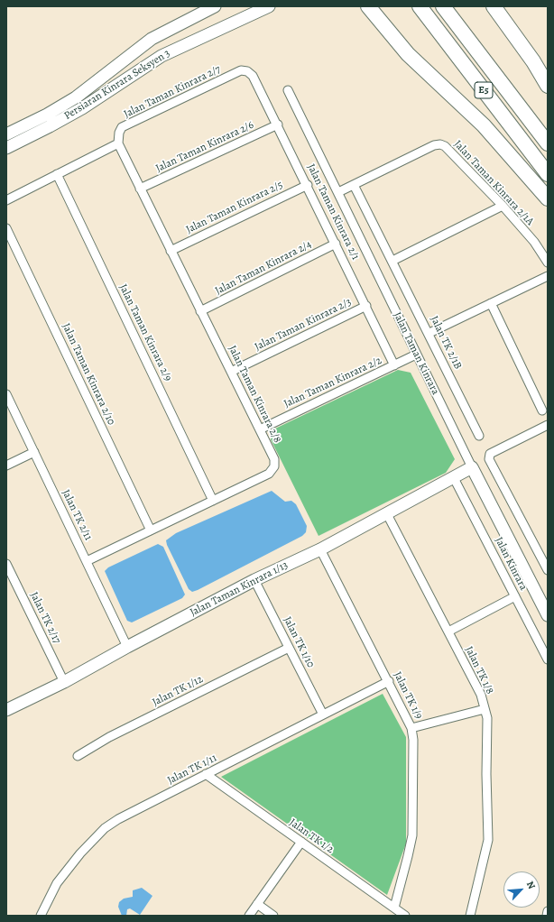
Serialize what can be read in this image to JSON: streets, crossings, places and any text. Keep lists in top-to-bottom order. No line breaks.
{"streets":{"highway":["E5"],"street":["Persiaran Kinrara Seksyen 3","Jalan Taman Kinrara 2/7","Jalan Taman Kinrara 2/6","Jalan Taman Kinrara 2/1A","Jalan Taman Kinrara 2/5","Jalan Taman Kinrara 2/1","Jalan Taman Kinrara 2/4","Jalan Taman Kinrara 2/3","Jalan Taman Kinrara 2/9","Jalan TK 2/1B","Jalan Taman Kinrara","Jalan Taman Kinrara 2/10","Jalan Taman Kinrara 2/2","Jalan Taman Kinrara 2/8","Jalan TK 2/11","Jalan Kinrara","Jalan Taman Kinrara 1/13","Jalan TK 2/17","Jalan TK 1/10","Jalan TK 1/8","Jalan TK 1/12","Jalan TK 1/9","Jalan TK 1/11","Jalan TK 1/2"]},"crossings":[["Jalan Taman Kinrara 2/7","Jalan Taman Kinrara 2/1"],["Jalan Taman Kinrara 2/7","Jalan Taman Kinrara 2/8"],["Jalan Taman Kinrara 2/6","Jalan Taman Kinrara 2/1"],["Jalan Taman Kinrara 2/6","Jalan Taman Kinrara 2/8"],["Jalan Taman Kinrara 2/1A","Jalan TK 2/1B"],["Jalan Taman Kinrara 2/5","Jalan Taman Kinrara 2/1"],["Jalan Taman Kinrara 2/5","Jalan Taman Kinrara 2/8"],["Jalan Taman Kinrara 2/1","Jalan Taman Kinrara 2/4"],["Jalan Taman Kinrara 2/1","Jalan Taman Kinrara 2/3"],["Jalan Taman Kinrara 2/1","Jalan Taman Kinrara 2/2"],["Jalan Taman Kinrara 2/4","Jalan Taman Kinrara 2/8"],["Jalan Taman Kinrara 2/3","Jalan Taman Kinrara 2/8"],["Jalan Taman Kinrara 2/9","Jalan Taman Kinrara 2/8"],["Jalan Taman Kinrara","Jalan Taman Kinrara 2/2"],["Jalan Taman Kinrara","Jalan Taman Kinrara 1/13"],["Jalan Taman Kinrara 2/10","Jalan Taman Kinrara 2/8"],["Jalan Taman Kinrara 2/2","Jalan Taman Kinrara 2/8"],["Jalan Taman Kinrara 2/8","Jalan TK 2/11"],["Jalan TK 2/11","Jalan Taman Kinrara 1/13"],["Jalan Kinrara","Jalan Taman Kinrara 1/13"],["Jalan Taman Kinrara 1/13","Jalan TK 2/17"],["Jalan Taman Kinrara 1/13","Jalan TK 1/10"],["Jalan Taman Kinrara 1/13","Jalan TK 1/8"],["Jalan Taman Kinrara 1/13","Jalan TK 1/9"],["Jalan TK 1/10","Jalan TK 1/12"],["Jalan TK 1/10","Jalan TK 1/11"],["Jalan TK 1/9","Jalan TK 1/11"],["Jalan TK 1/9","Jalan TK 1/2"],["Jalan TK 1/11","Jalan TK 1/2"]],"north":"top right"}
